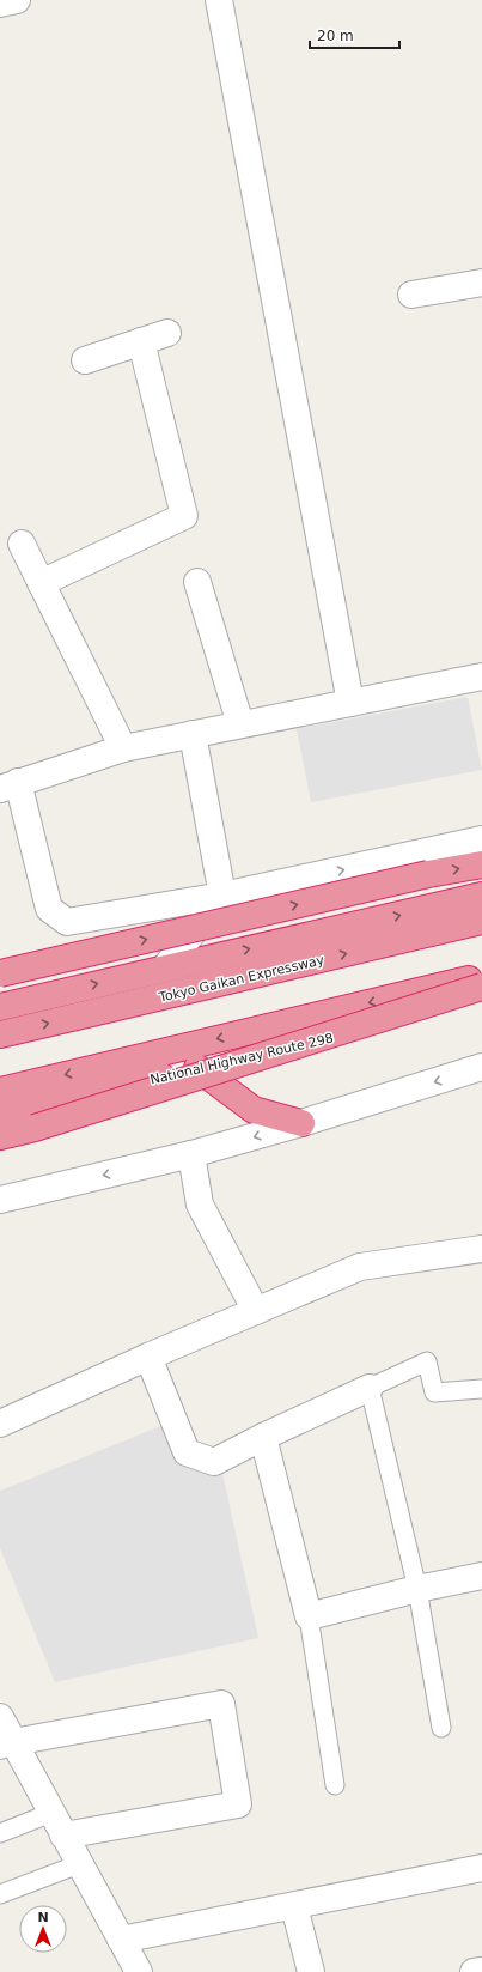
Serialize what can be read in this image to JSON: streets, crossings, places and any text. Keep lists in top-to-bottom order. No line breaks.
{"streets":{"highway":["Tokyo Gaikan Expressway","National Highway Route 298"]},"scale_bar":"20 m","north":"top"}
